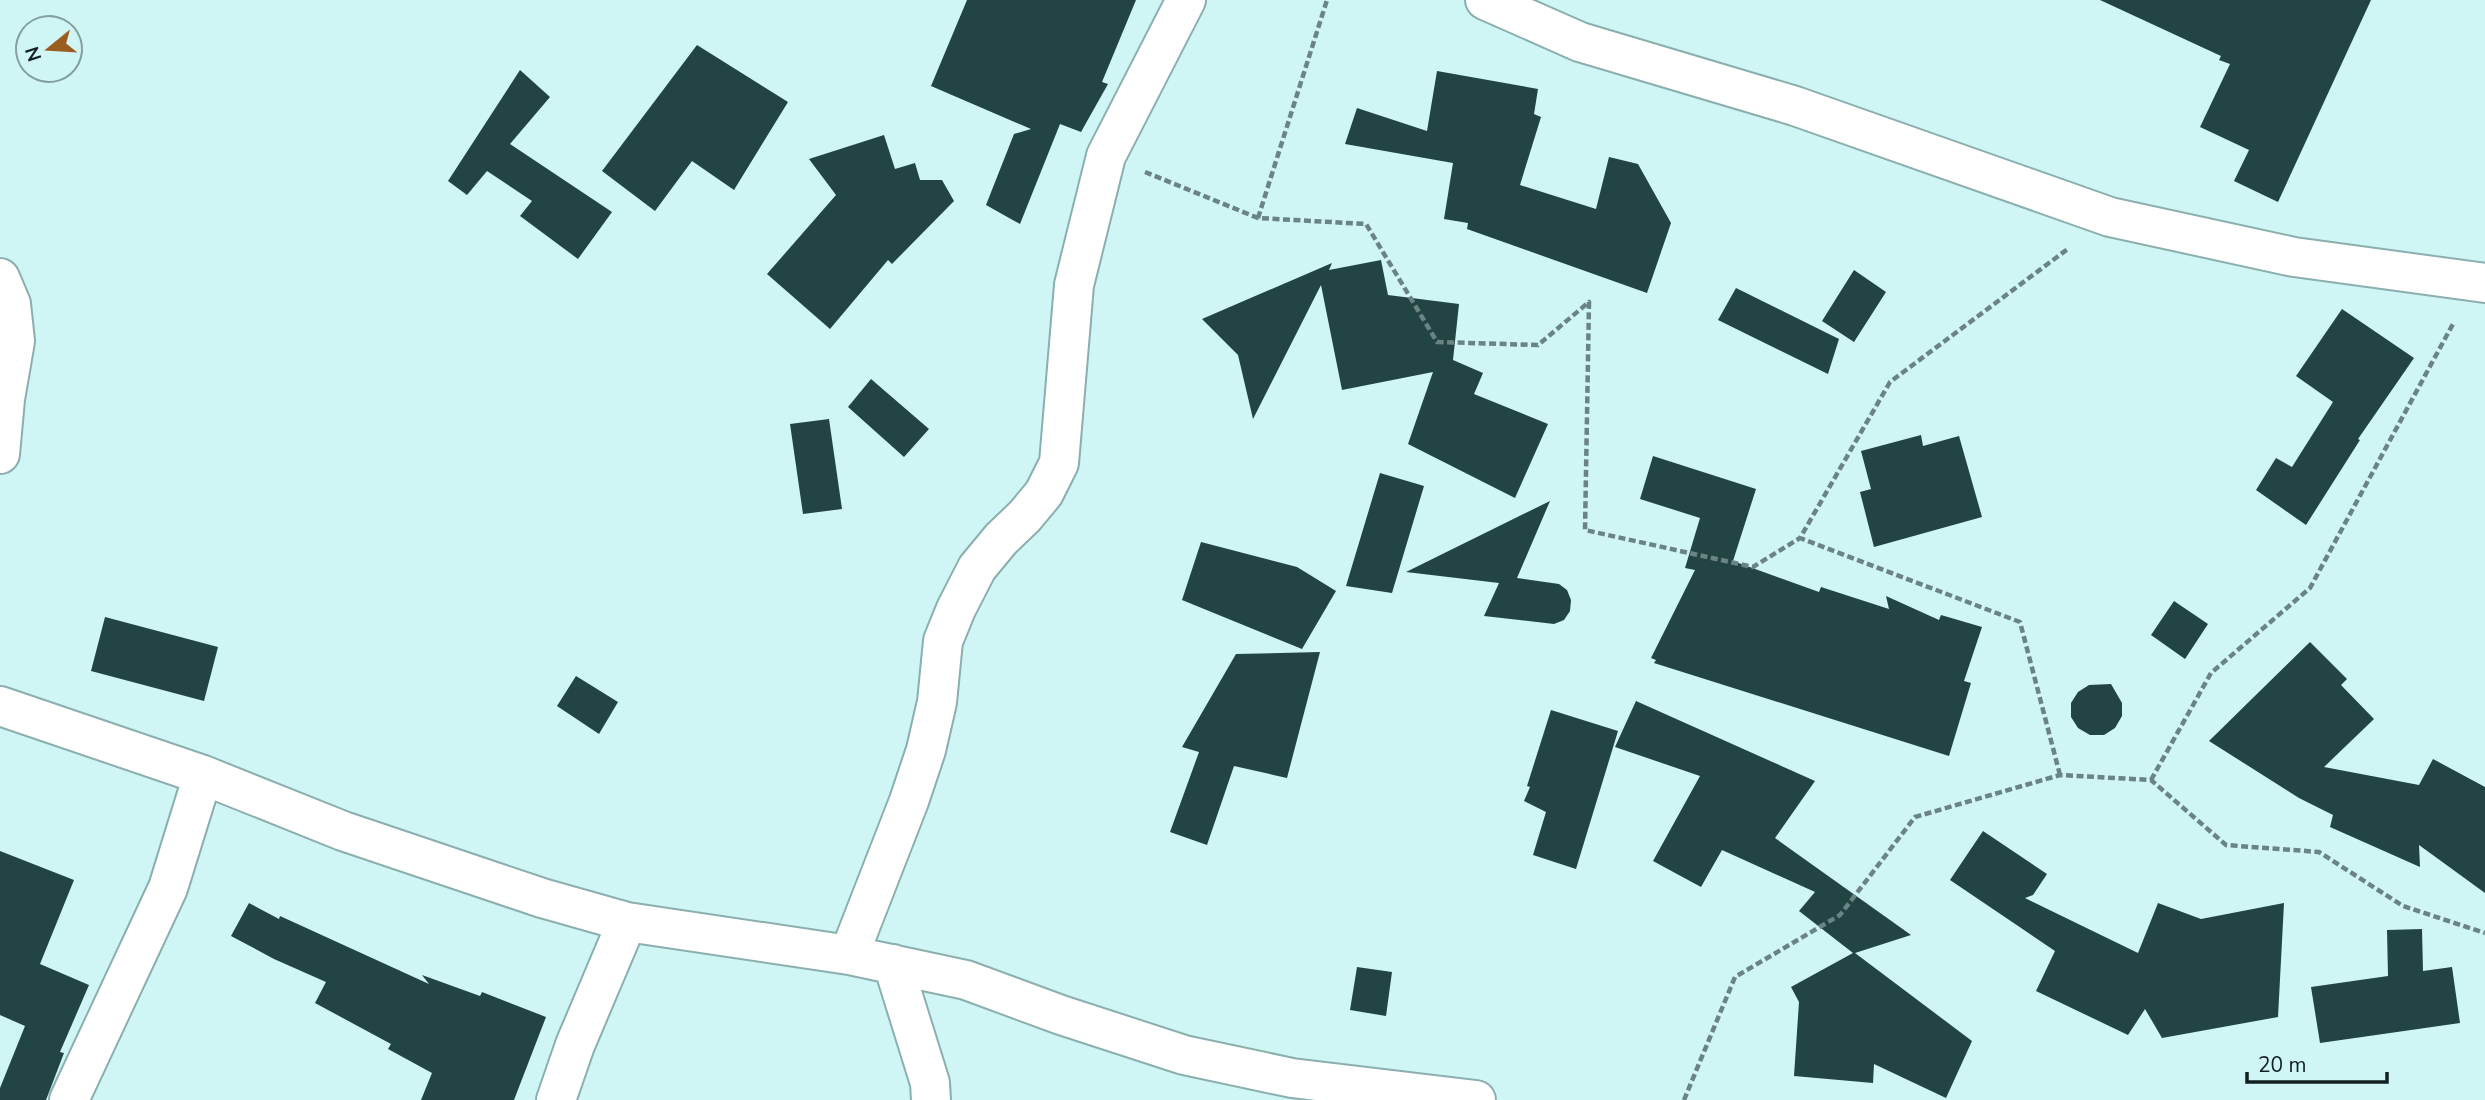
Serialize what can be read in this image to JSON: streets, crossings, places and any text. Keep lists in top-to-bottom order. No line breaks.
{"scale_bar":"20 m","north":"left"}
